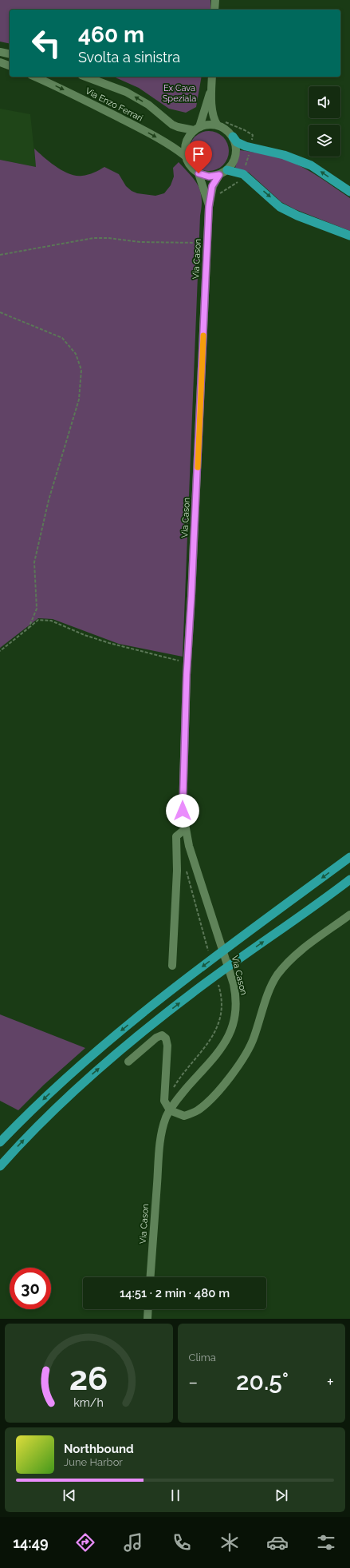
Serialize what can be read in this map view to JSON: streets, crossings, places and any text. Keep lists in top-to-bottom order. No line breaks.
{"streets":{"street":["Via Enzo Ferrari","Via Cason"]},"crossings":[["Via Enzo Ferrari","Via Cason"]],"parks":["Ex Cava Speziala"],"page":{"turn":["460 m","Svolta a sinistra"],"limit":"30","trip":"14:51 · 2 min · 480 m","tile":"Clima","heat":["−","20.5°","+"],"song":["Northbound","June Harbor"],"tabs":"14:49","gauge":["26","km/h"]}}
